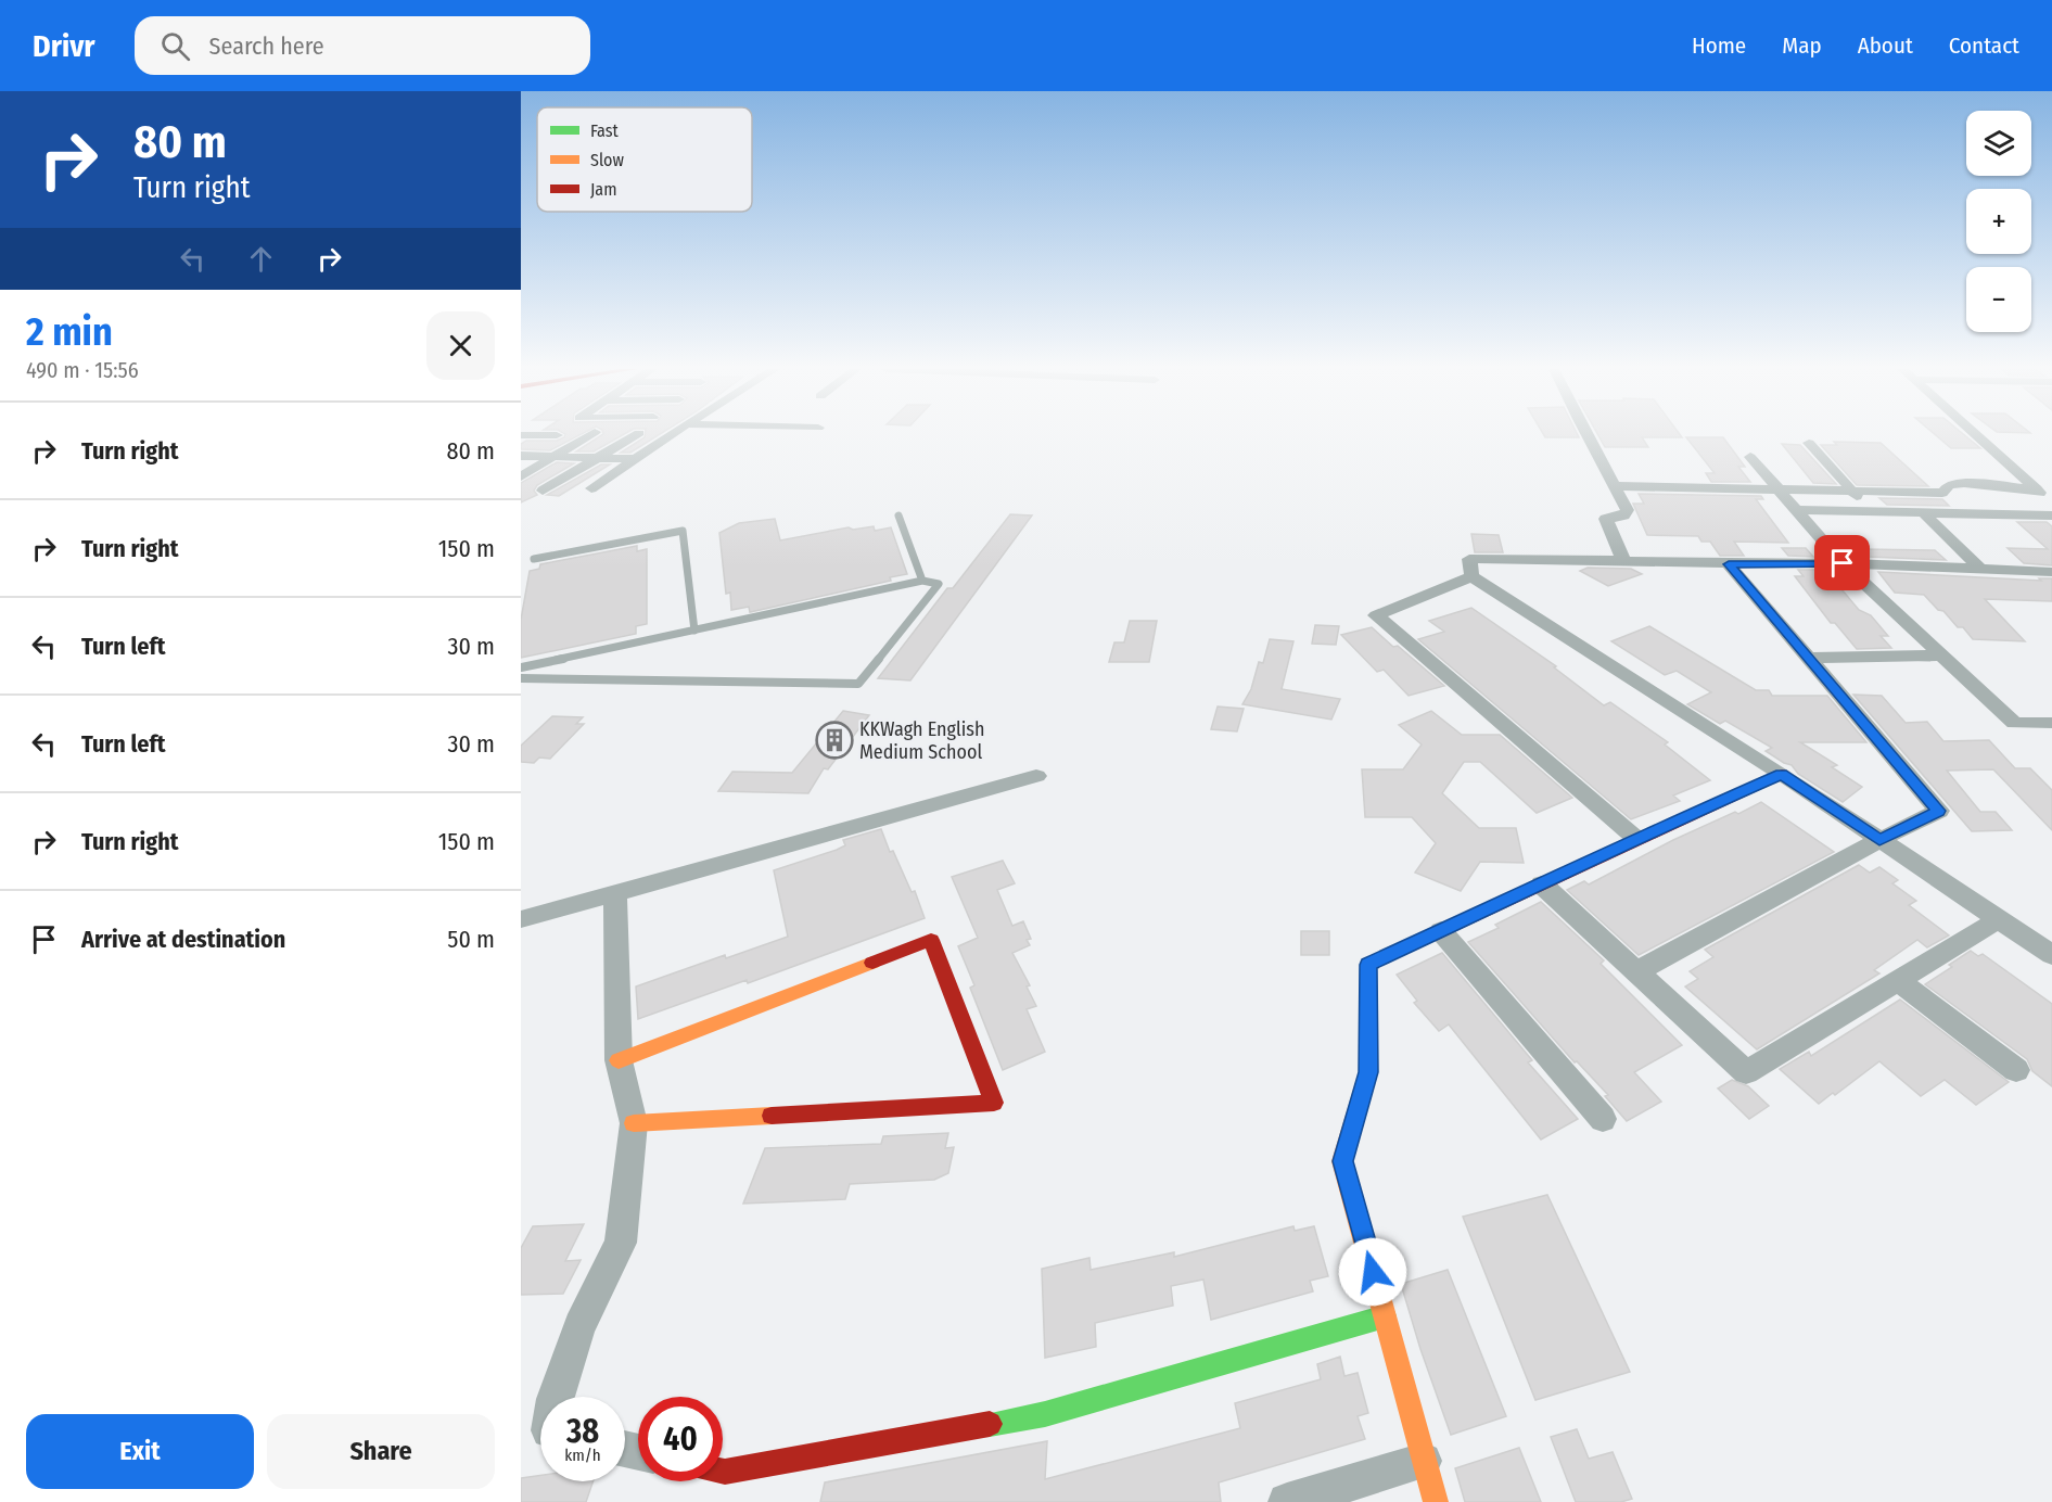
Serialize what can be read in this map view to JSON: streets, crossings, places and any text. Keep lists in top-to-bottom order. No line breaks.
{"places":{"building":["KKWagh English Medium School"]},"legend":["Fast","Slow","Jam"],"page":{"header":"Drivr","search":"Search here","nav":["Home","Map","About","Contact"],"turn":["80 m","Turn right"],"map_buttons":["+","−"],"heading":["2 min","490 m · 15:56"],"list":[{"name":"Turn right","value":"80 m"},{"name":"Turn right","value":"150 m"},{"name":"Turn left","value":"30 m"},{"name":"Turn left","value":"30 m"},{"name":"Turn right","value":"150 m"},{"name":"Arrive at destination","value":"50 m"}],"speed":"38 km/h","limit":"40","buttons":["Exit","Share"]}}
